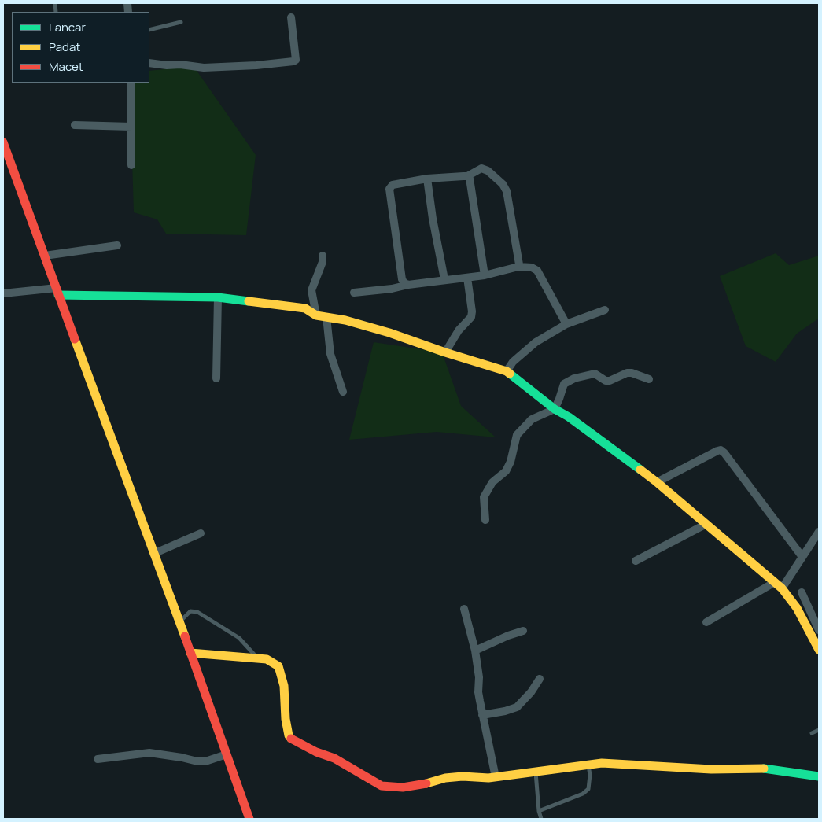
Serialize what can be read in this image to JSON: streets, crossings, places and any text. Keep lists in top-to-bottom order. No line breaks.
{"legend":["Lancar","Padat","Macet"]}
